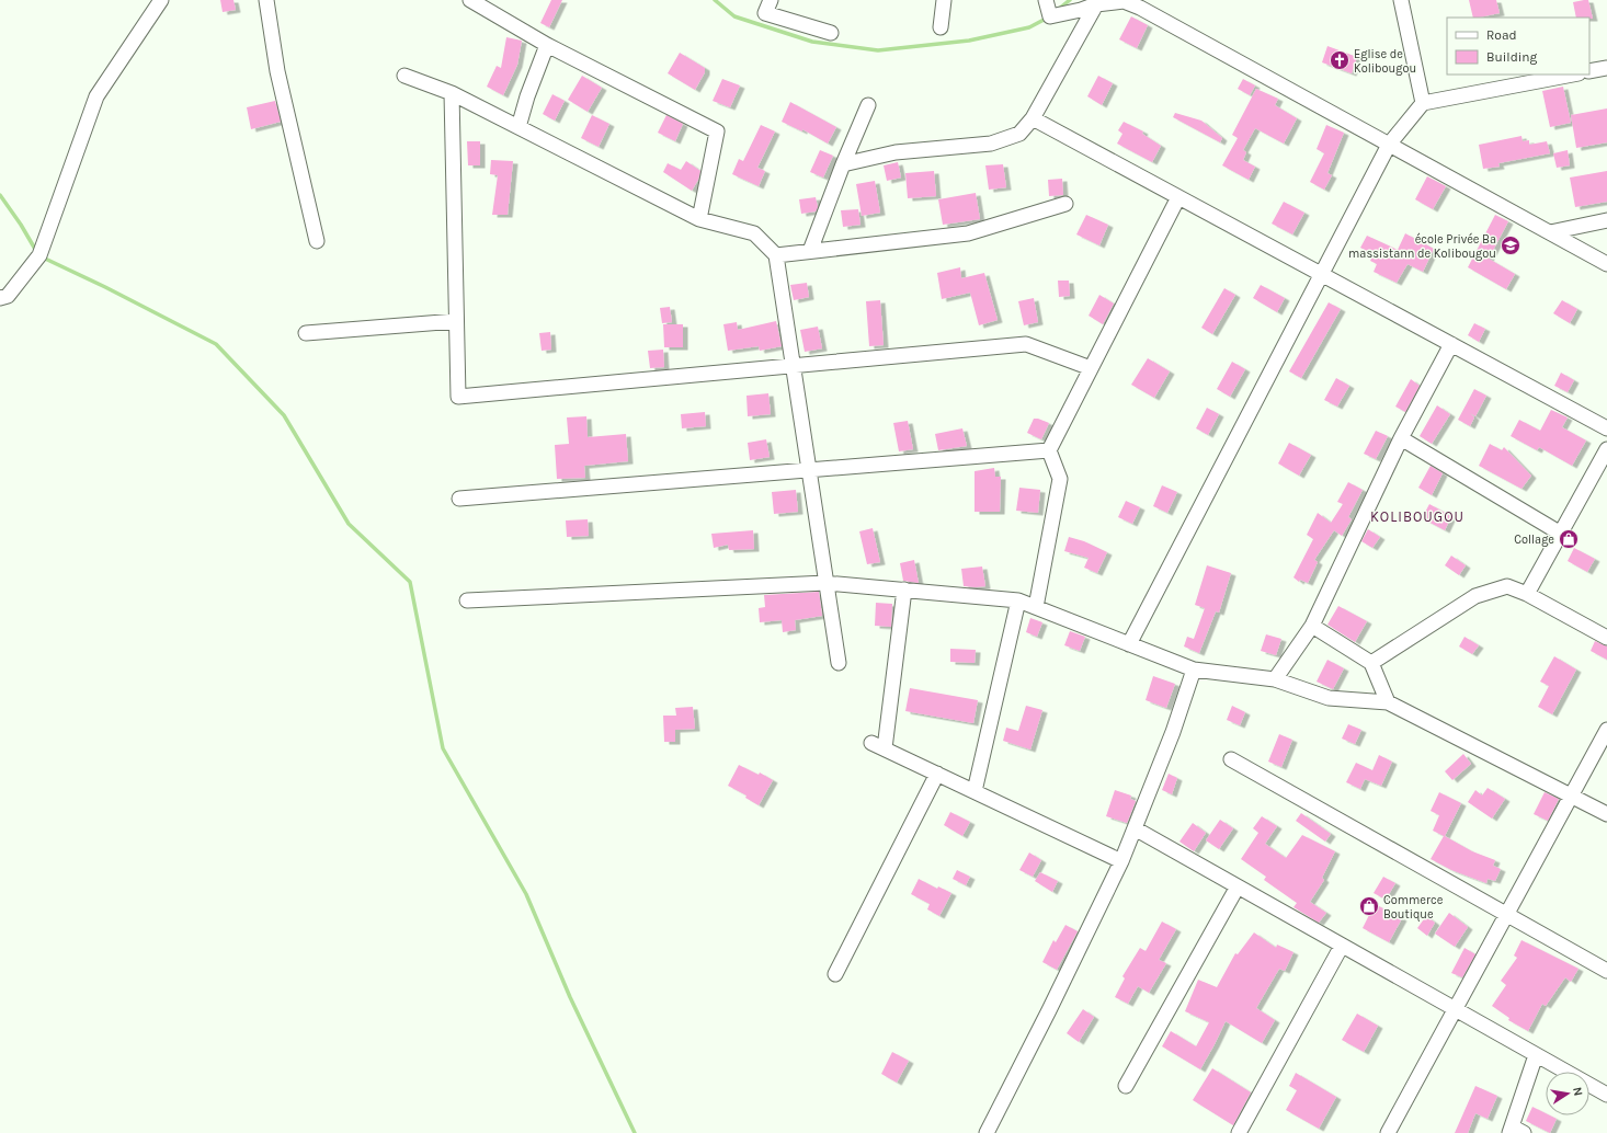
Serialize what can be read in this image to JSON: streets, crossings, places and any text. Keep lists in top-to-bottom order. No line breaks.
{"districts":["KOLIBOUGOU"],"places":{"church":["Eglise de Kolibougou"],"school or university":["école Privée Ba massistann de Kolibougou"],"shop":["Collage","Commerce Boutique"]},"legend":["Road","Building"],"north":"right"}
